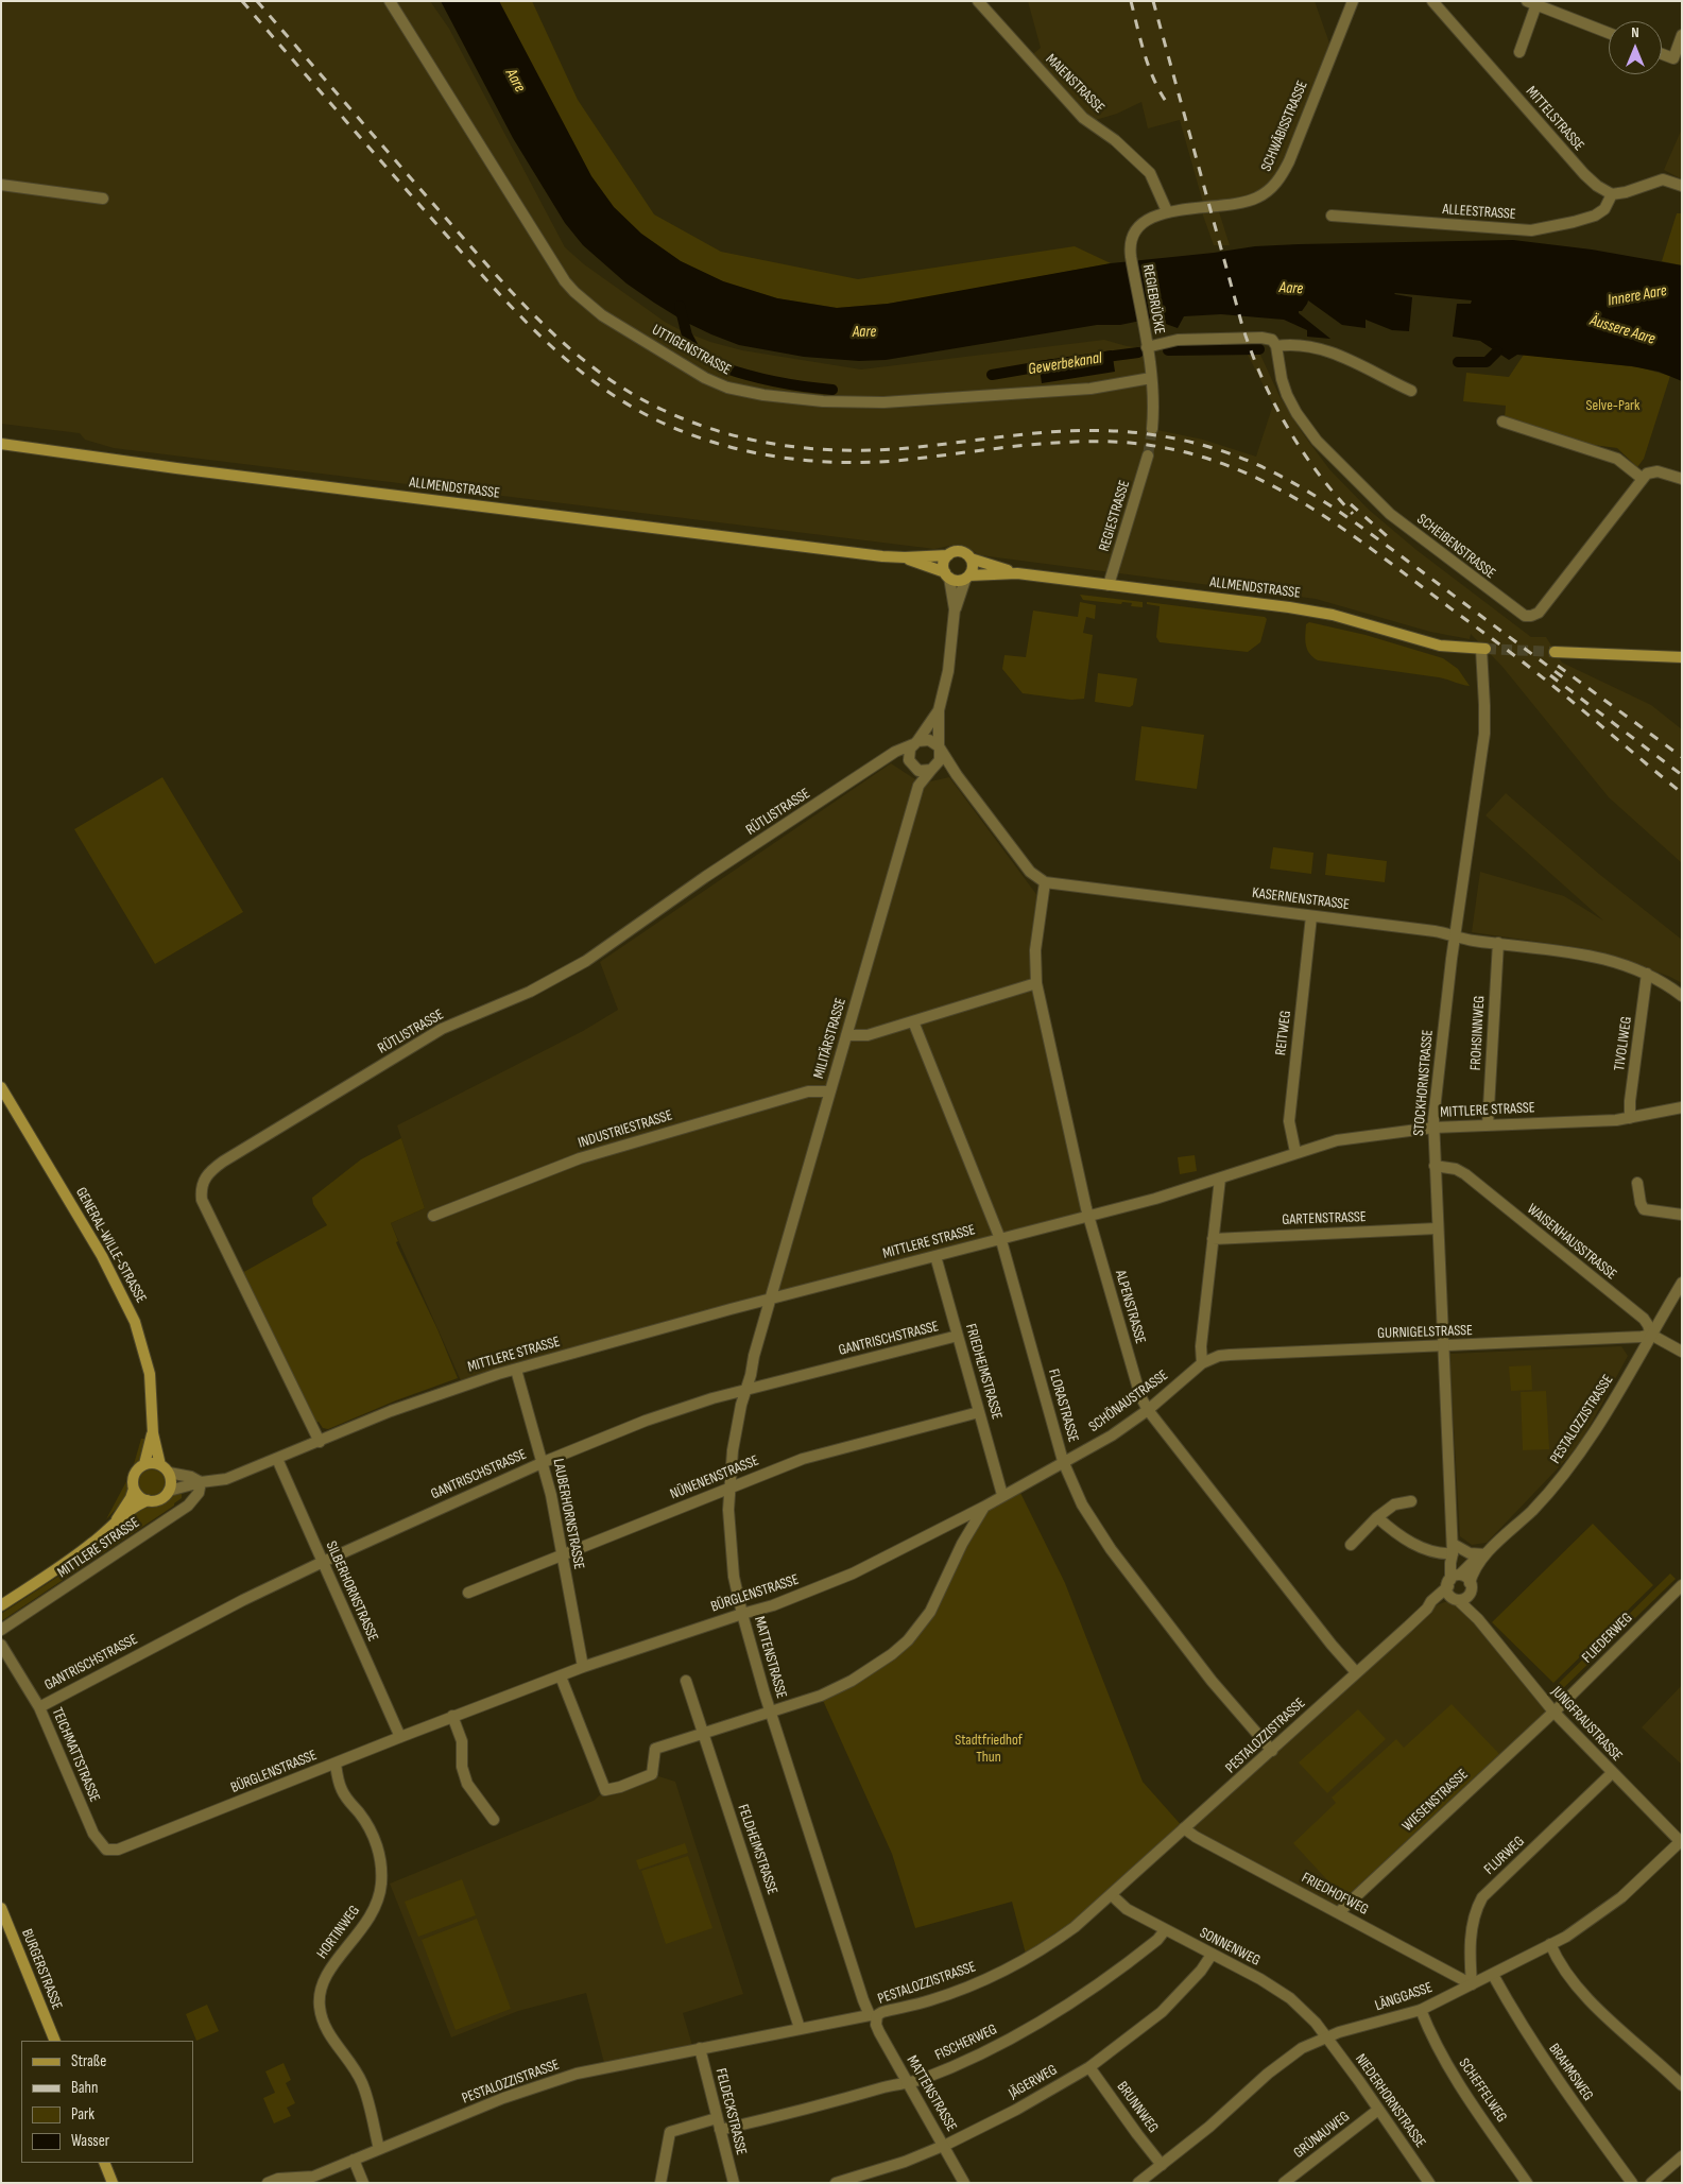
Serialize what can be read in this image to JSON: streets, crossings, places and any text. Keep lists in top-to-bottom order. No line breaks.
{"streets":{"main road":["ALLMENDSTRASSE","GENERAL-WILLE-STRASSE","BURGERSTRASSE"],"street":["MAIENSTRASSE","MITTELSTRASSE","SCHWÄBISSTRASSE","ALLEESTRASSE","REGIEBRÜCKE","UTTIGENSTRASSE","REGIESTRASSE","SCHEIBENSTRASSE","RÜTLISTRASSE","KASERNENSTRASSE","REITWEG","FROHSINNWEG","MILITÄRSTRASSE","TIVOLIWEG","STOCKHORNSTRASSE","MITTLERE STRASSE","INDUSTRIESTRASSE","GARTENSTRASSE","WAISENHAUSSTRASSE","ALPENSTRASSE","GURNIGELSTRASSE","GANTRISCHSTRASSE","FRIEDHEIMSTRASSE","SCHÖNAUSTRASSE","FLORASTRASSE","PESTALOZZISTRASSE","NÜNENENSTRASSE","LAUBERHORNSTRASSE","SILBERHORNSTRASSE","BÜRGLENSTRASSE","FLIEDERWEG","MATTENSTRASSE","JUNGFRAUSTRASSE","TEICHMATTSTRASSE","WIESENSTRASSE","FELDHEIMSTRASSE","FLURWEG","FRIEDHOFWEG","HORTINWEG","SONNENWEG","LÄNGGASSE","FISCHERWEG","BRAHMSWEG","JÄGERWEG","SCHEFFELWEG","NIEDERHORNSTRASSE","BRUNNWEG","FELDECKSTRASSE","GRÜNAUWEG"]},"crossings":[["MAIENSTRASSE","SCHWÄBISSTRASSE"],["MITTELSTRASSE","ALLEESTRASSE"],["SCHWÄBISSTRASSE","REGIEBRÜCKE"],["ALLMENDSTRASSE","REGIESTRASSE"],["ALLMENDSTRASSE","STOCKHORNSTRASSE"],["RÜTLISTRASSE","MILITÄRSTRASSE"],["RÜTLISTRASSE","MITTLERE STRASSE"],["KASERNENSTRASSE","REITWEG"],["KASERNENSTRASSE","FROHSINNWEG"],["KASERNENSTRASSE","TIVOLIWEG"],["KASERNENSTRASSE","STOCKHORNSTRASSE"],["KASERNENSTRASSE","ALPENSTRASSE"],["REITWEG","MITTLERE STRASSE"],["FROHSINNWEG","MITTLERE STRASSE"],["MILITÄRSTRASSE","MITTLERE STRASSE"],["MILITÄRSTRASSE","INDUSTRIESTRASSE"],["MILITÄRSTRASSE","MATTENSTRASSE"],["TIVOLIWEG","MITTLERE STRASSE"],["STOCKHORNSTRASSE","MITTLERE STRASSE"],["STOCKHORNSTRASSE","GARTENSTRASSE"],["STOCKHORNSTRASSE","WAISENHAUSSTRASSE"],["STOCKHORNSTRASSE","GURNIGELSTRASSE"],["STOCKHORNSTRASSE","PESTALOZZISTRASSE"],["STOCKHORNSTRASSE","JUNGFRAUSTRASSE"],["MITTLERE STRASSE","GENERAL-WILLE-STRASSE"],["MITTLERE STRASSE","ALPENSTRASSE"],["MITTLERE STRASSE","FRIEDHEIMSTRASSE"],["MITTLERE STRASSE","FLORASTRASSE"],["MITTLERE STRASSE","LAUBERHORNSTRASSE"],["MITTLERE STRASSE","SILBERHORNSTRASSE"],["MITTLERE STRASSE","MATTENSTRASSE"],["WAISENHAUSSTRASSE","GURNIGELSTRASSE"],["WAISENHAUSSTRASSE","PESTALOZZISTRASSE"],["ALPENSTRASSE","SCHÖNAUSTRASSE"],["ALPENSTRASSE","PESTALOZZISTRASSE"],["GURNIGELSTRASSE","SCHÖNAUSTRASSE"],["GURNIGELSTRASSE","PESTALOZZISTRASSE"],["GANTRISCHSTRASSE","FRIEDHEIMSTRASSE"],["GANTRISCHSTRASSE","LAUBERHORNSTRASSE"],["GANTRISCHSTRASSE","SILBERHORNSTRASSE"],["GANTRISCHSTRASSE","MATTENSTRASSE"],["GANTRISCHSTRASSE","TEICHMATTSTRASSE"],["FRIEDHEIMSTRASSE","SCHÖNAUSTRASSE"],["FRIEDHEIMSTRASSE","NÜNENENSTRASSE"],["SCHÖNAUSTRASSE","FLORASTRASSE"],["SCHÖNAUSTRASSE","BÜRGLENSTRASSE"],["SCHÖNAUSTRASSE","MATTENSTRASSE"],["FLORASTRASSE","PESTALOZZISTRASSE"],["PESTALOZZISTRASSE","MATTENSTRASSE"],["PESTALOZZISTRASSE","JUNGFRAUSTRASSE"],["PESTALOZZISTRASSE","FELDHEIMSTRASSE"],["PESTALOZZISTRASSE","FRIEDHOFWEG"],["PESTALOZZISTRASSE","HORTINWEG"],["PESTALOZZISTRASSE","SONNENWEG"],["PESTALOZZISTRASSE","FELDECKSTRASSE"],["NÜNENENSTRASSE","LAUBERHORNSTRASSE"],["NÜNENENSTRASSE","MATTENSTRASSE"],["LAUBERHORNSTRASSE","BÜRGLENSTRASSE"],["SILBERHORNSTRASSE","BÜRGLENSTRASSE"],["BÜRGLENSTRASSE","MATTENSTRASSE"],["BÜRGLENSTRASSE","TEICHMATTSTRASSE"],["BÜRGLENSTRASSE","HORTINWEG"],["FLIEDERWEG","JUNGFRAUSTRASSE"],["FLIEDERWEG","WIESENSTRASSE"],["MATTENSTRASSE","FISCHERWEG"],["MATTENSTRASSE","JÄGERWEG"],["JUNGFRAUSTRASSE","WIESENSTRASSE"],["JUNGFRAUSTRASSE","FLURWEG"],["JUNGFRAUSTRASSE","LÄNGGASSE"],["WIESENSTRASSE","FRIEDHOFWEG"],["FLURWEG","FRIEDHOFWEG"],["FLURWEG","LÄNGGASSE"],["FRIEDHOFWEG","LÄNGGASSE"],["SONNENWEG","LÄNGGASSE"],["SONNENWEG","FISCHERWEG"],["SONNENWEG","JÄGERWEG"],["SONNENWEG","NIEDERHORNSTRASSE"],["LÄNGGASSE","BRAHMSWEG"],["LÄNGGASSE","SCHEFFELWEG"],["LÄNGGASSE","NIEDERHORNSTRASSE"],["LÄNGGASSE","BRUNNWEG"],["FISCHERWEG","FELDECKSTRASSE"],["JÄGERWEG","BRUNNWEG"],["NIEDERHORNSTRASSE","GRÜNAUWEG"]],"water":["Aare","Innere Aare","Äussere Aare","Gewerbekanal"],"parks":["Selve-Park","Stadtfriedhof Thun"],"legend":["Straße","Bahn","Park","Wasser"],"north":"top"}
